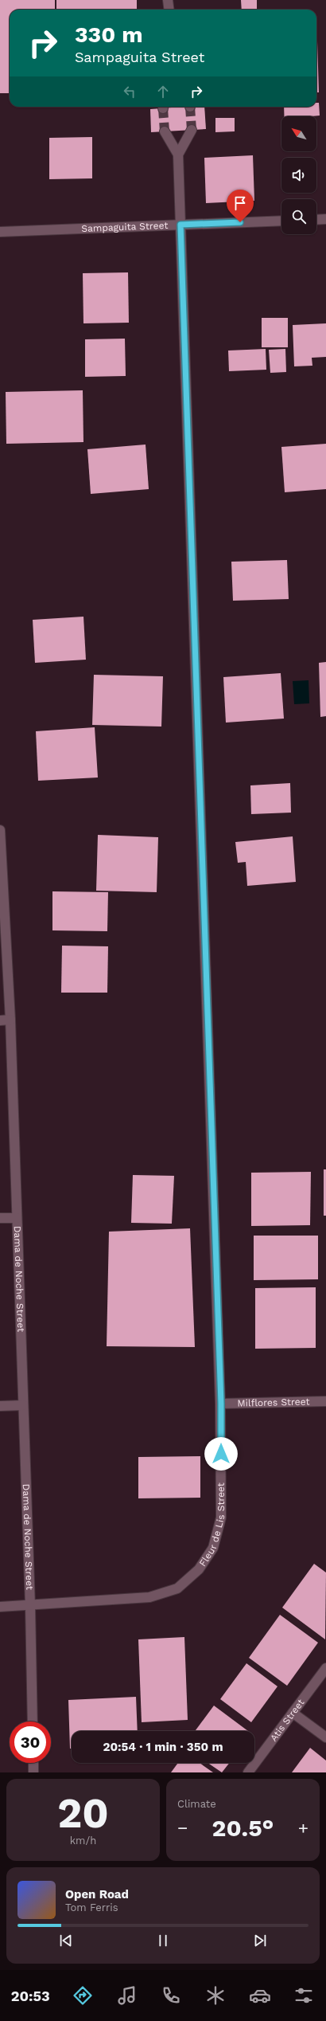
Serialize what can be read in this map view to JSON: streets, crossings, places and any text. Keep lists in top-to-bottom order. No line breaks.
{"streets":{"street":["Sampaguita Street","Dama de Noche Street","Milflores Street","Fleur de Lis Street","Atis Street"]},"crossings":[["Sampaguita Street","Fleur de Lis Street"],["Dama de Noche Street","Fleur de Lis Street"],["Milflores Street","Fleur de Lis Street"]],"north":"top left","page":{"turn":["330 m","Sampaguita Street"],"limit":"30","trip":"20:54 · 1 min · 350 m","tile":[["20","km/h"],"Climate"],"heat":["−","20.5°","+"],"song":["Open Road","Tom Ferris"],"tabs":"20:53"}}
